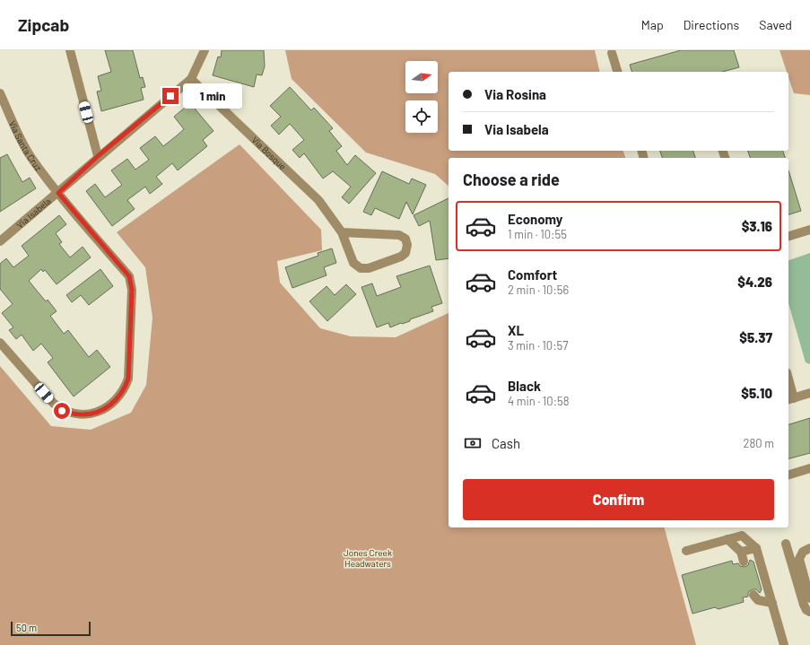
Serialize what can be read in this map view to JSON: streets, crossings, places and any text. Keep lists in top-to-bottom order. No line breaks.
{"streets":{"street":["Via Santa Cruz","Via Bosque","Via Isabela"]},"crossings":[["Via Santa Cruz","Via Isabela"],["Via Bosque","Via Isabela"]],"parks":["Jones Creek Headwaters"],"scale_bar":"50 m","north":"right","page":{"header":"Zipcab","nav":["Map","Directions","Saved"],"banner":["Via Rosina","Via Isabela"],"bubble":"1 min","heading":"Choose a ride","list":[{"name":"Economy","note":"1 min · 10:55","value":"$3.16"},{"name":"Comfort","note":"2 min · 10:56","value":"$4.26"},{"name":"XL","note":"3 min · 10:57","value":"$5.37"},{"name":"Black","note":"4 min · 10:58","value":"$5.10"}],"pay":["Cash","280 m"],"buttons":"Confirm","scale":"50 m"}}
